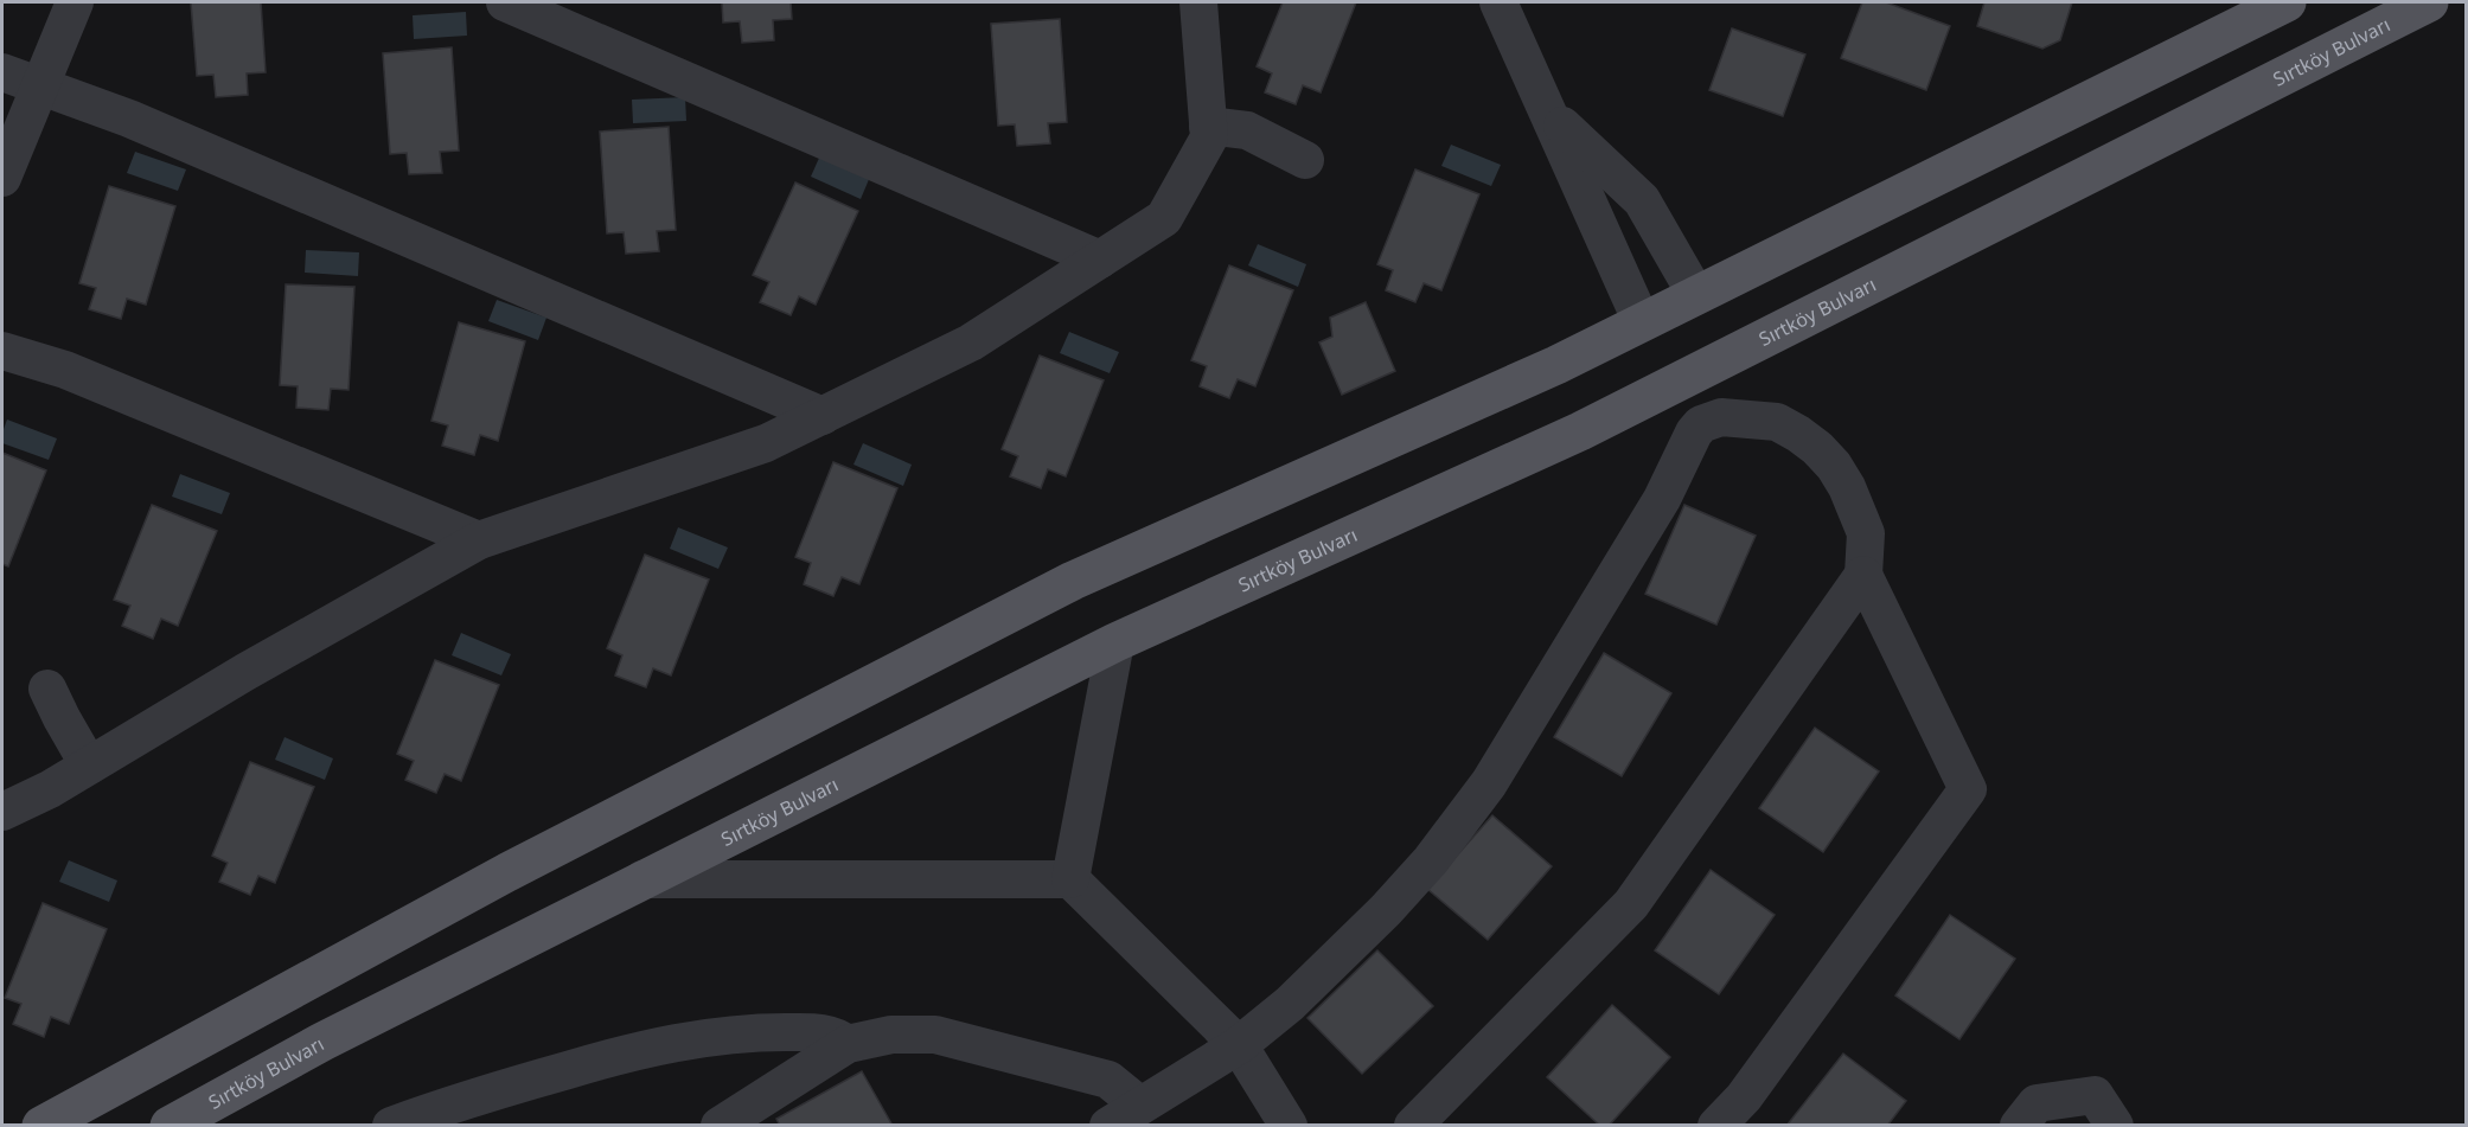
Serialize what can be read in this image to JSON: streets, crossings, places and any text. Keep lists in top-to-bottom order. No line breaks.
{"streets":{"main road":["Sırtköy Bulvarı"]}}
